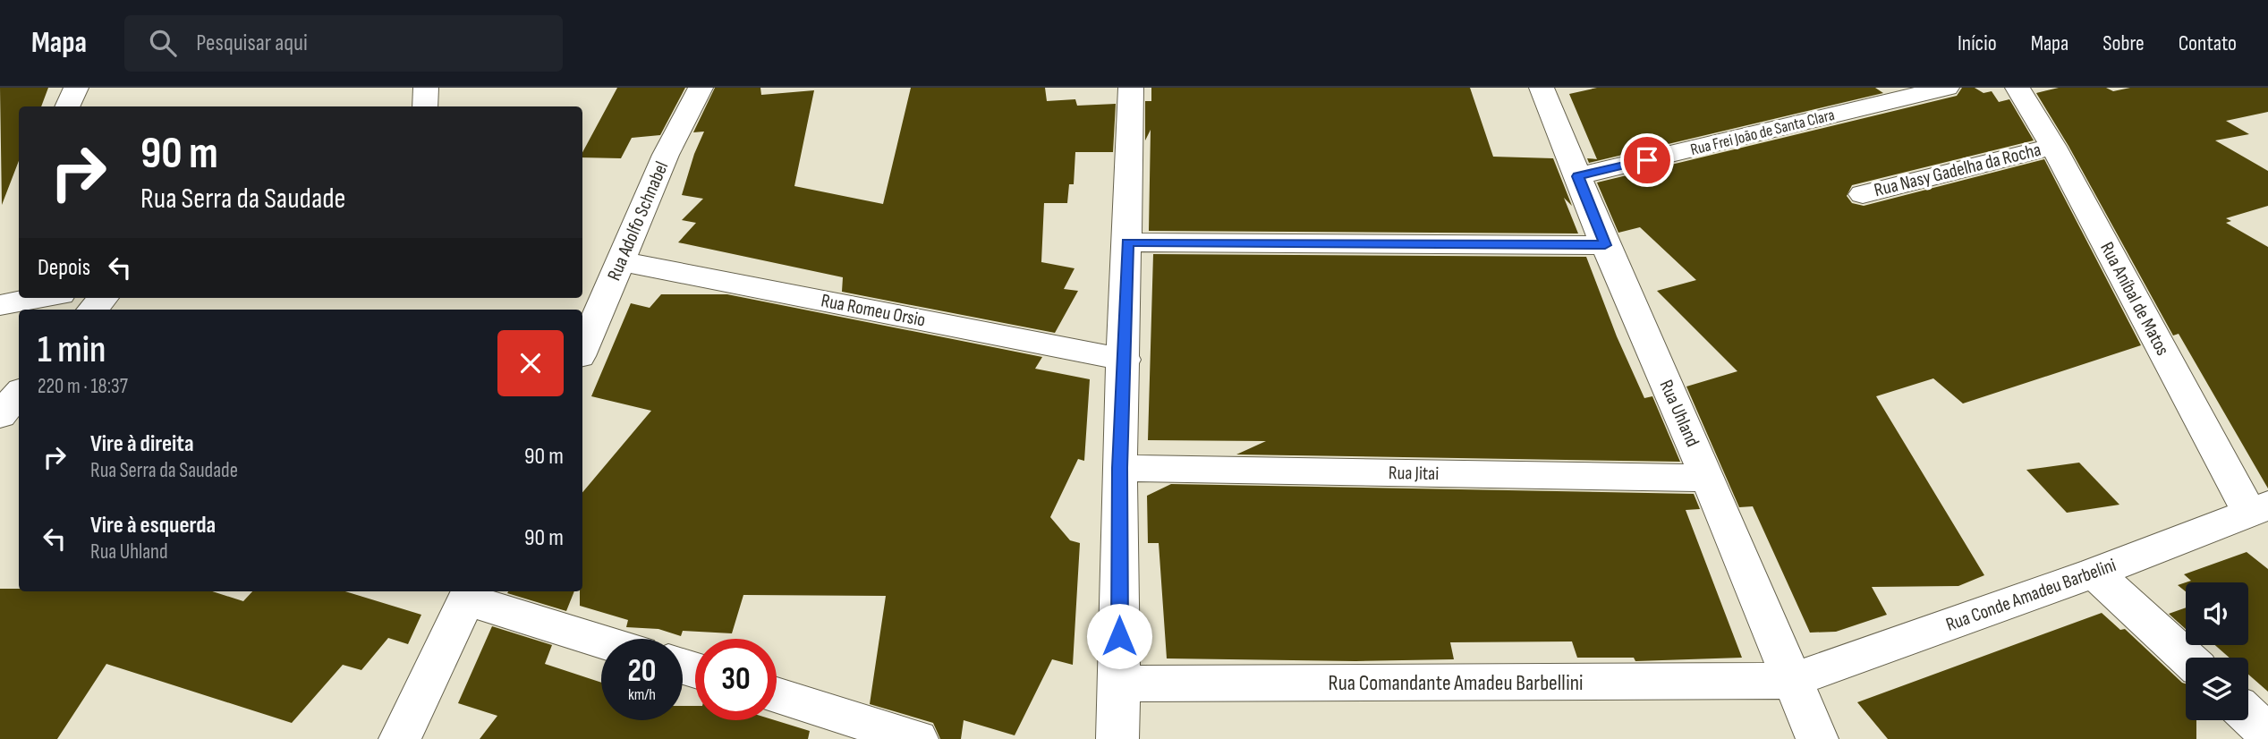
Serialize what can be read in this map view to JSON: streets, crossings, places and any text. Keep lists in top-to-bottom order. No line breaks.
{"streets":{"street":["Rua Frei João de Santa Clara","Rua Nasy Gadelha da Rocha","Rua Adolfo Schnabel","Rua Aníbal de Matos","Rua Romeu Orsio","Rua Uhland","Rua Jitai","Rua Conde Amadeu Barbelini","Rua Comandante Amadeu Barbellini"]},"crossings":[["Rua Frei João de Santa Clara","Rua Uhland"],["Rua Nasy Gadelha da Rocha","Rua Aníbal de Matos"],["Rua Adolfo Schnabel","Rua Romeu Orsio"],["Rua Aníbal de Matos","Rua Conde Amadeu Barbelini"],["Rua Uhland","Rua Jitai"],["Rua Uhland","Rua Conde Amadeu Barbelini"],["Rua Uhland","Rua Comandante Amadeu Barbellini"],["Rua Conde Amadeu Barbelini","Rua Comandante Amadeu Barbellini"]],"page":{"header":"Mapa","search":"Pesquisar aqui","nav":["Início","Mapa","Sobre","Contato"],"turn":["90 m","Rua Serra da Saudade"],"then":"Depois","heading":["1 min","220 m · 18:37"],"list":[{"name":"Vire à direita","note":"Rua Serra da Saudade","value":"90 m"},{"name":"Vire à esquerda","note":"Rua Uhland","value":"90 m"}],"speed":"20 km/h","limit":"30"}}
